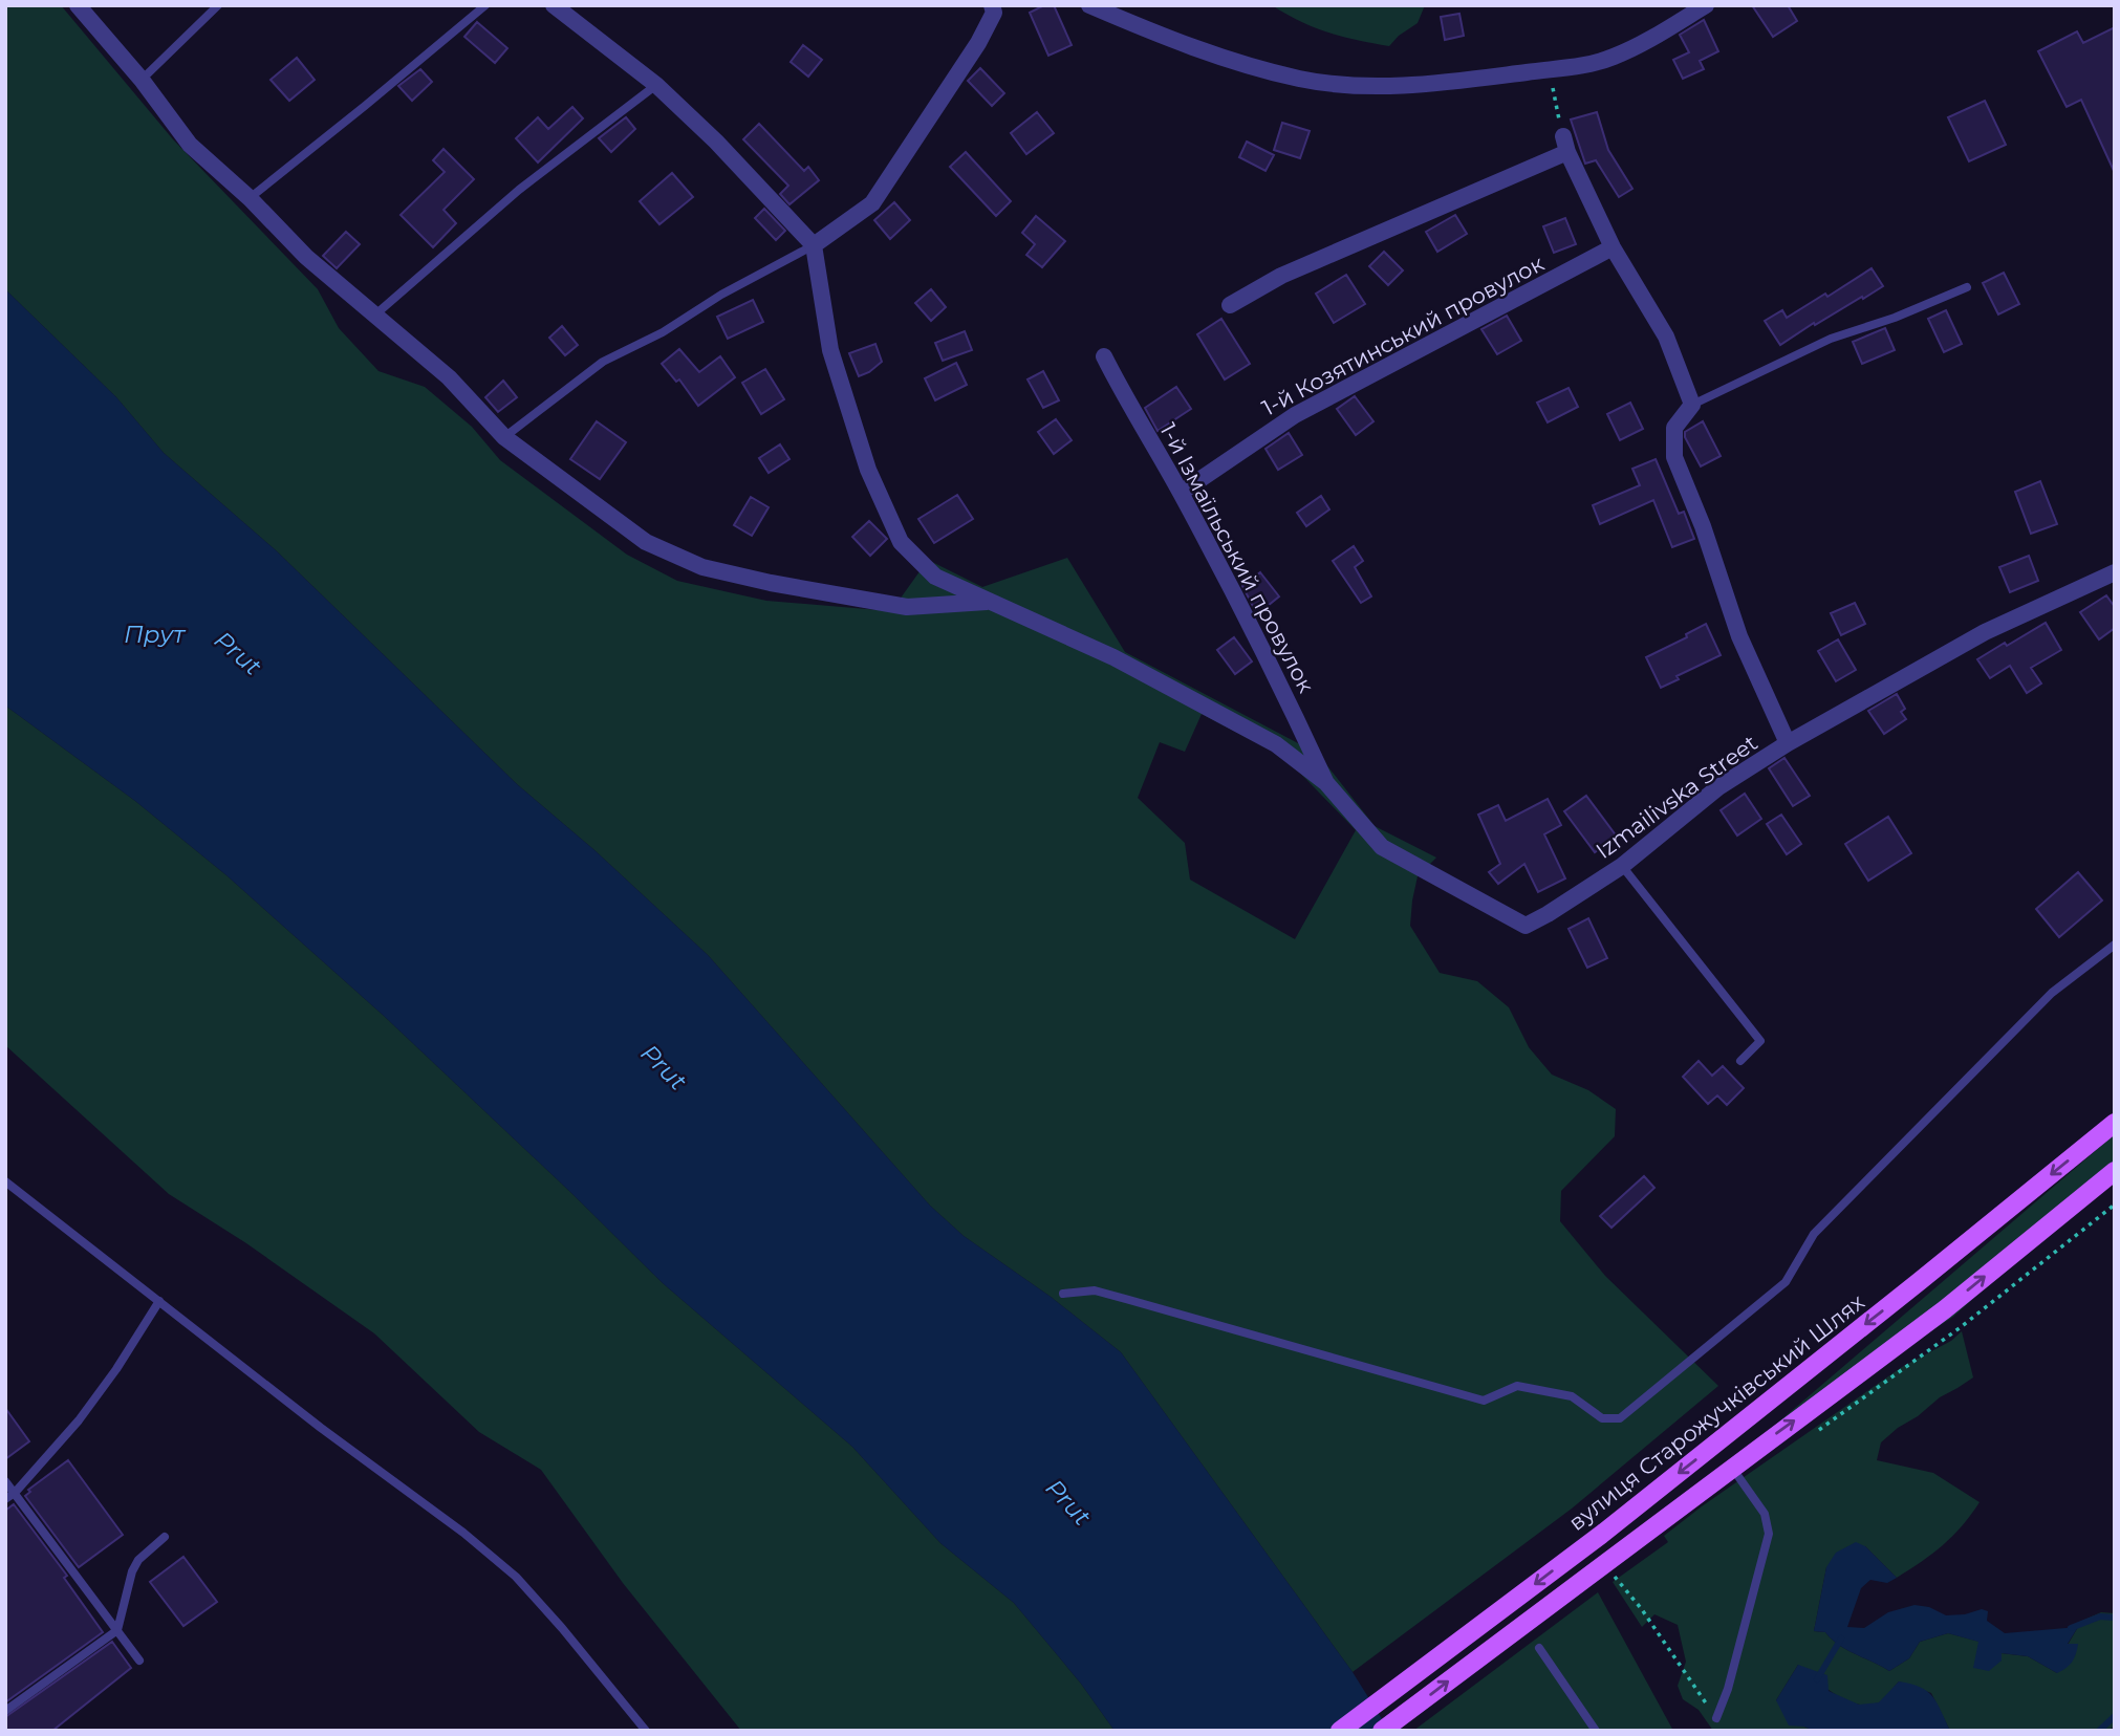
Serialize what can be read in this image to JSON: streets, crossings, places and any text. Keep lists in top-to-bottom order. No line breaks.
{"streets":{"main road":["вулиця Старожучківський Шлях"],"street":["1-й Козятинський провулок","1-й Ізмаїльський провулок","Izmailivska Street"]},"crossings":[["1-й Козятинський провулок","1-й Ізмаїльський провулок"],["1-й Ізмаїльський провулок","Izmailivska Street"]],"water":["Прут","Prut"]}
